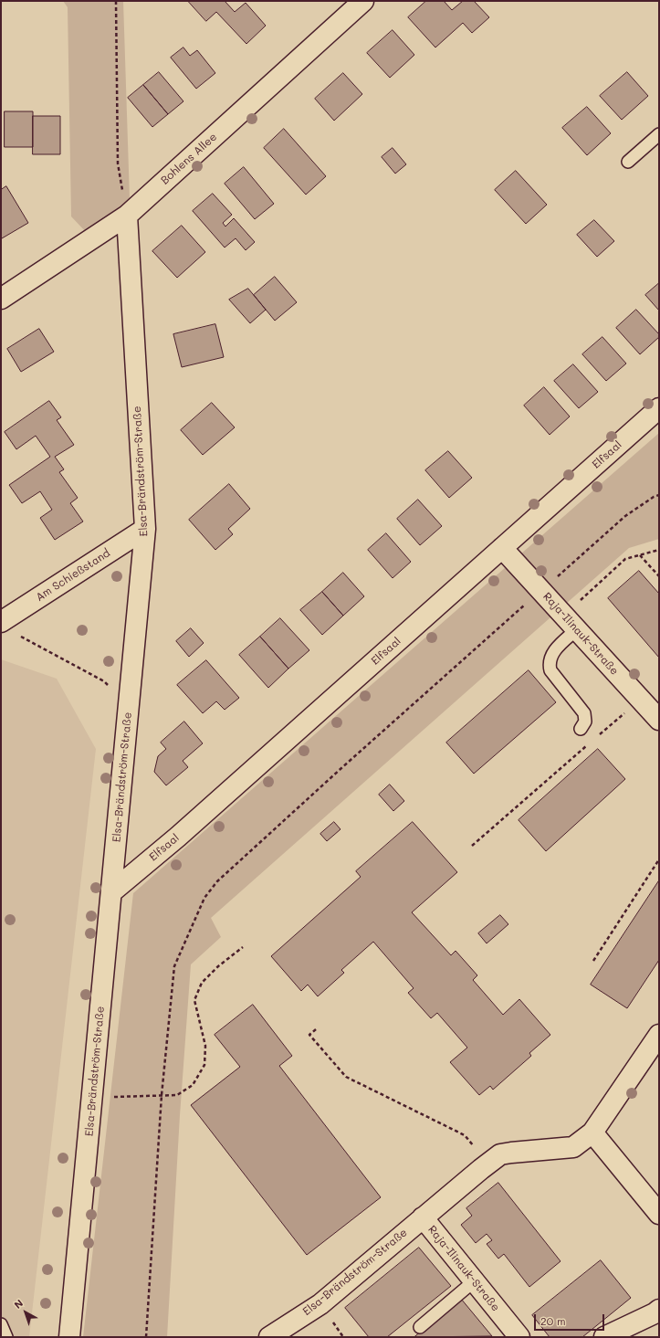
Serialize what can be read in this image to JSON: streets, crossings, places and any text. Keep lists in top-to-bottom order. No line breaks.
{"streets":{"street":["Bohlens Allee","Elfsaal","Elsa-Brändström-Straße","Am Schießstand","Raja-Ilinauk-Straße"]},"crossings":[["Bohlens Allee","Elsa-Brändström-Straße"],["Elfsaal","Elsa-Brändström-Straße"],["Elfsaal","Raja-Ilinauk-Straße"],["Elsa-Brändström-Straße","Am Schießstand"],["Elsa-Brändström-Straße","Raja-Ilinauk-Straße"]],"scale_bar":"20 m","north":"top left"}
